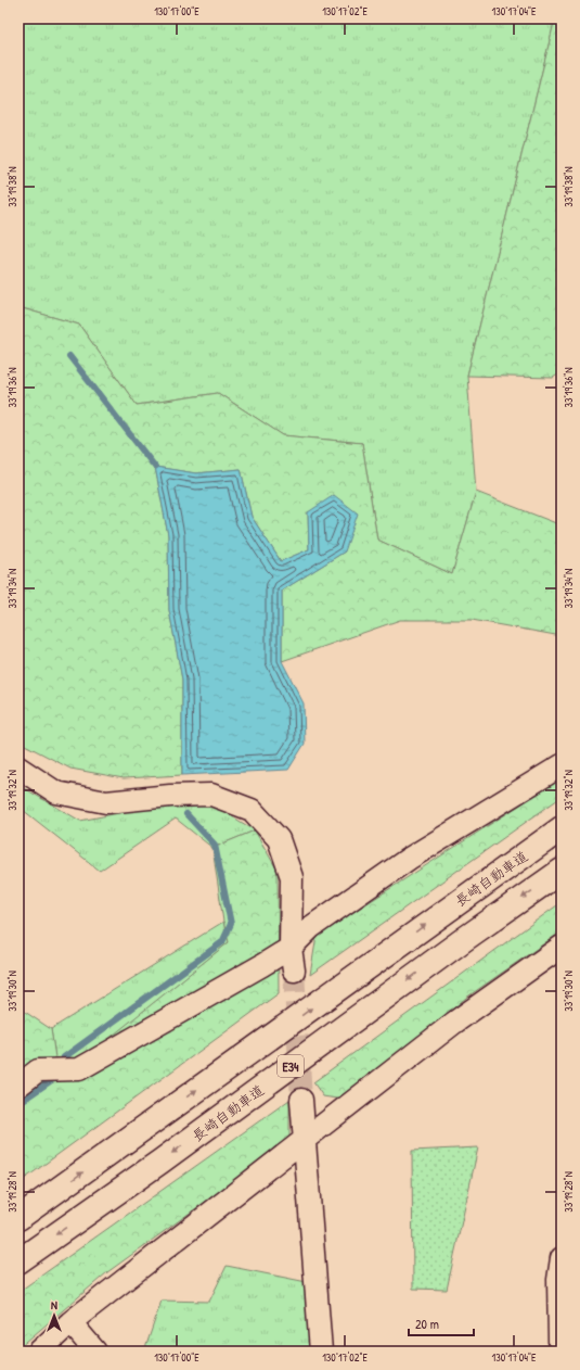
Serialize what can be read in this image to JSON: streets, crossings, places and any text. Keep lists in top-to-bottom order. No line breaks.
{"streets":{"highway":["長崎自動車道","E34"]},"scale_bar":"20 m","north":"top","coordinates":["130°17'00\"E","130°17'02\"E","130°17'04\"E","33°19'38\"N","33°19'36\"N","33°19'34\"N","33°19'32\"N","33°19'30\"N","33°19'28\"N"]}
